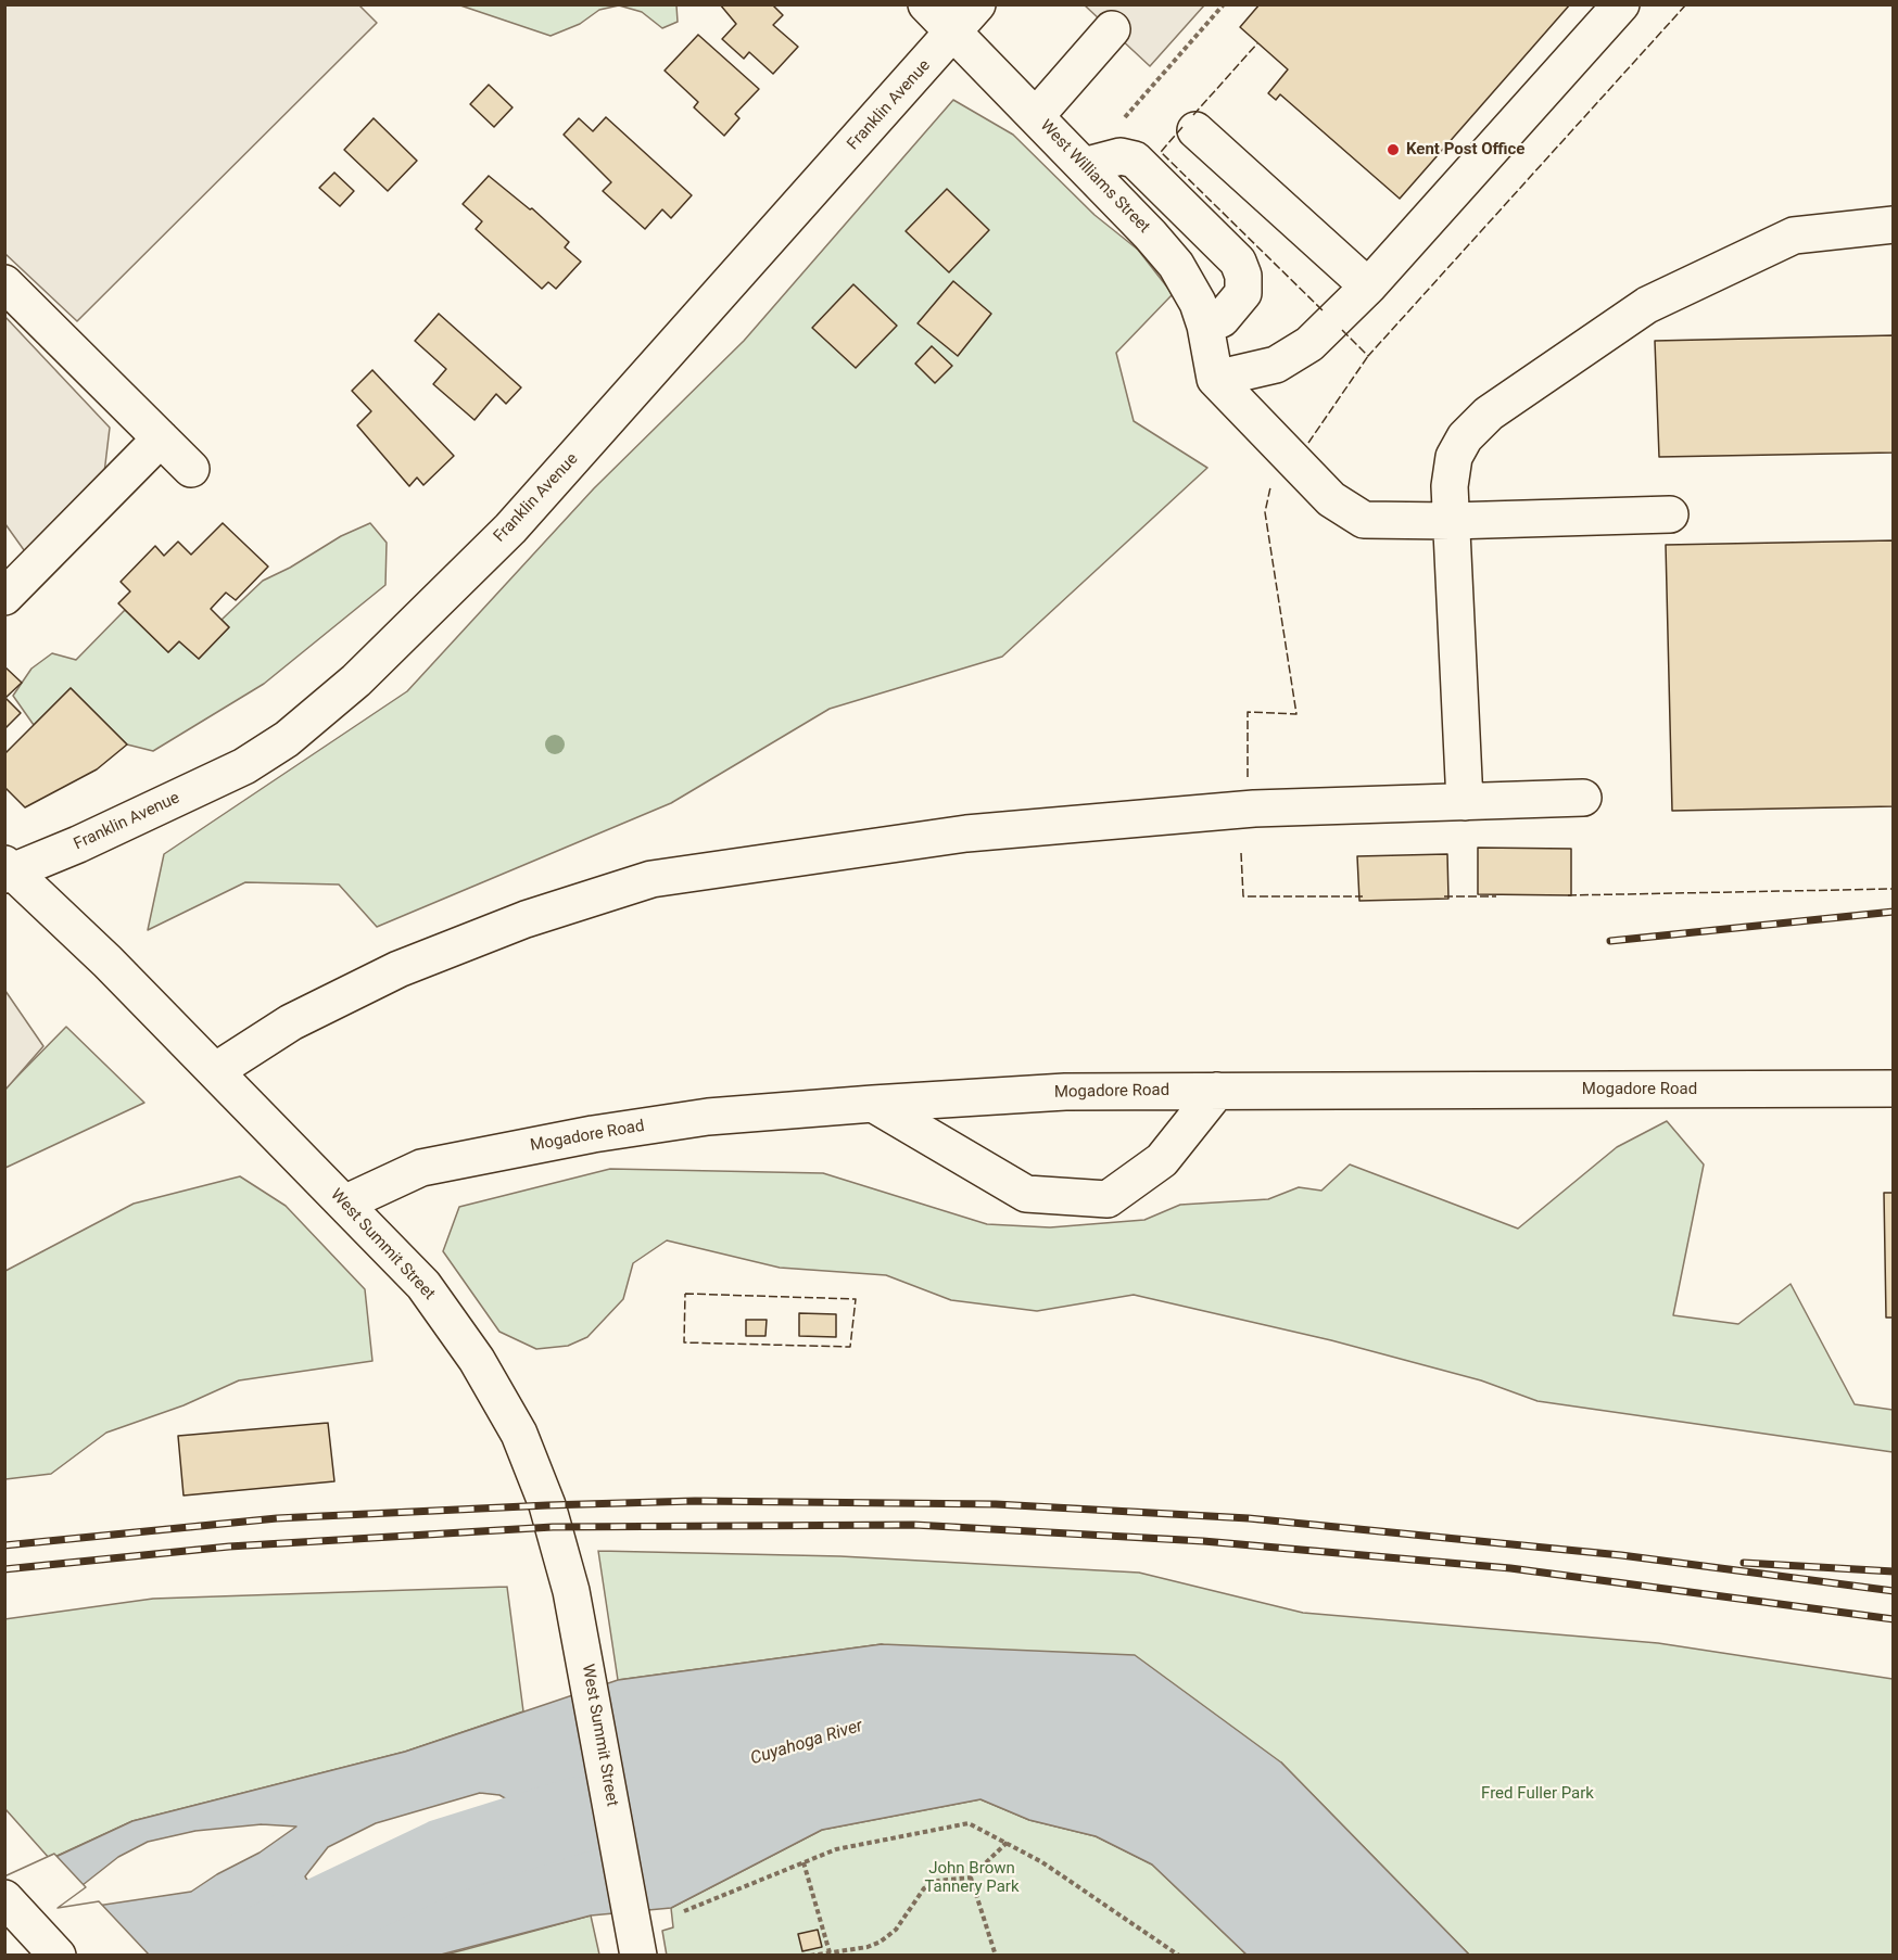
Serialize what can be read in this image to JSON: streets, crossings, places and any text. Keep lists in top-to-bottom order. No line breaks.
{"streets":{"street":["Franklin Avenue","West Williams Street","Mogadore Road","West Summit Street"]},"crossings":[["Franklin Avenue","West Williams Street"],["Franklin Avenue","West Summit Street"],["Mogadore Road","West Summit Street"]],"water":["Cuyahoga River"],"parks":["Fred Fuller Park","John Brown Tannery Park"],"places":["Kent Post Office"]}
